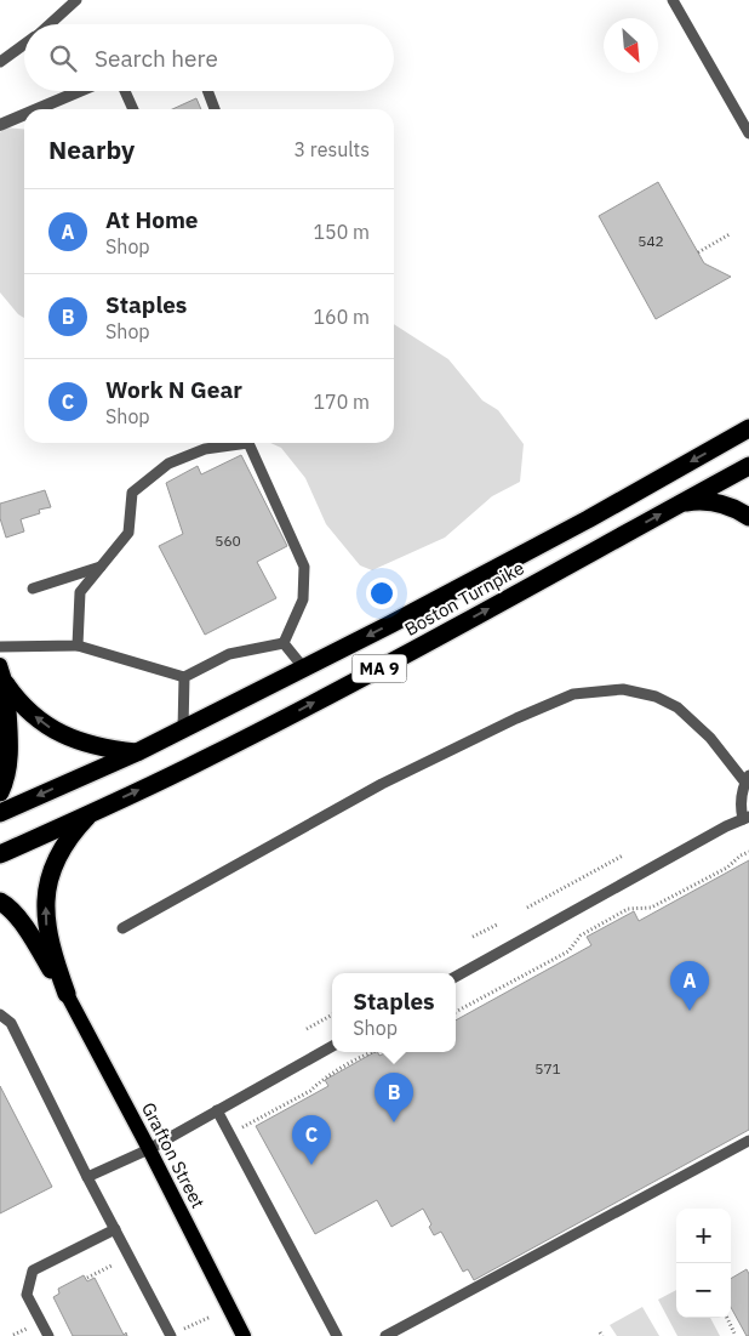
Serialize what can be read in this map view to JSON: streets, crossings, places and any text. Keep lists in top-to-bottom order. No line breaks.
{"streets":{"highway":["Boston Turnpike","MA 9"],"main road":["Grafton Street"]},"house_numbers":["542","560","571"],"north":"bottom right","page":{"search":"Search here","heading":["Nearby","3 results"],"list":[{"mark":"A","name":"At Home","note":"Shop","value":"150 m"},{"mark":"B","name":"Staples","note":"Shop","value":"160 m"},{"mark":"C","name":"Work N Gear","note":"Shop","value":"170 m"}],"pins":["A","B","C"],"popup":["Staples","Shop"],"map_buttons":["+","−"]}}
